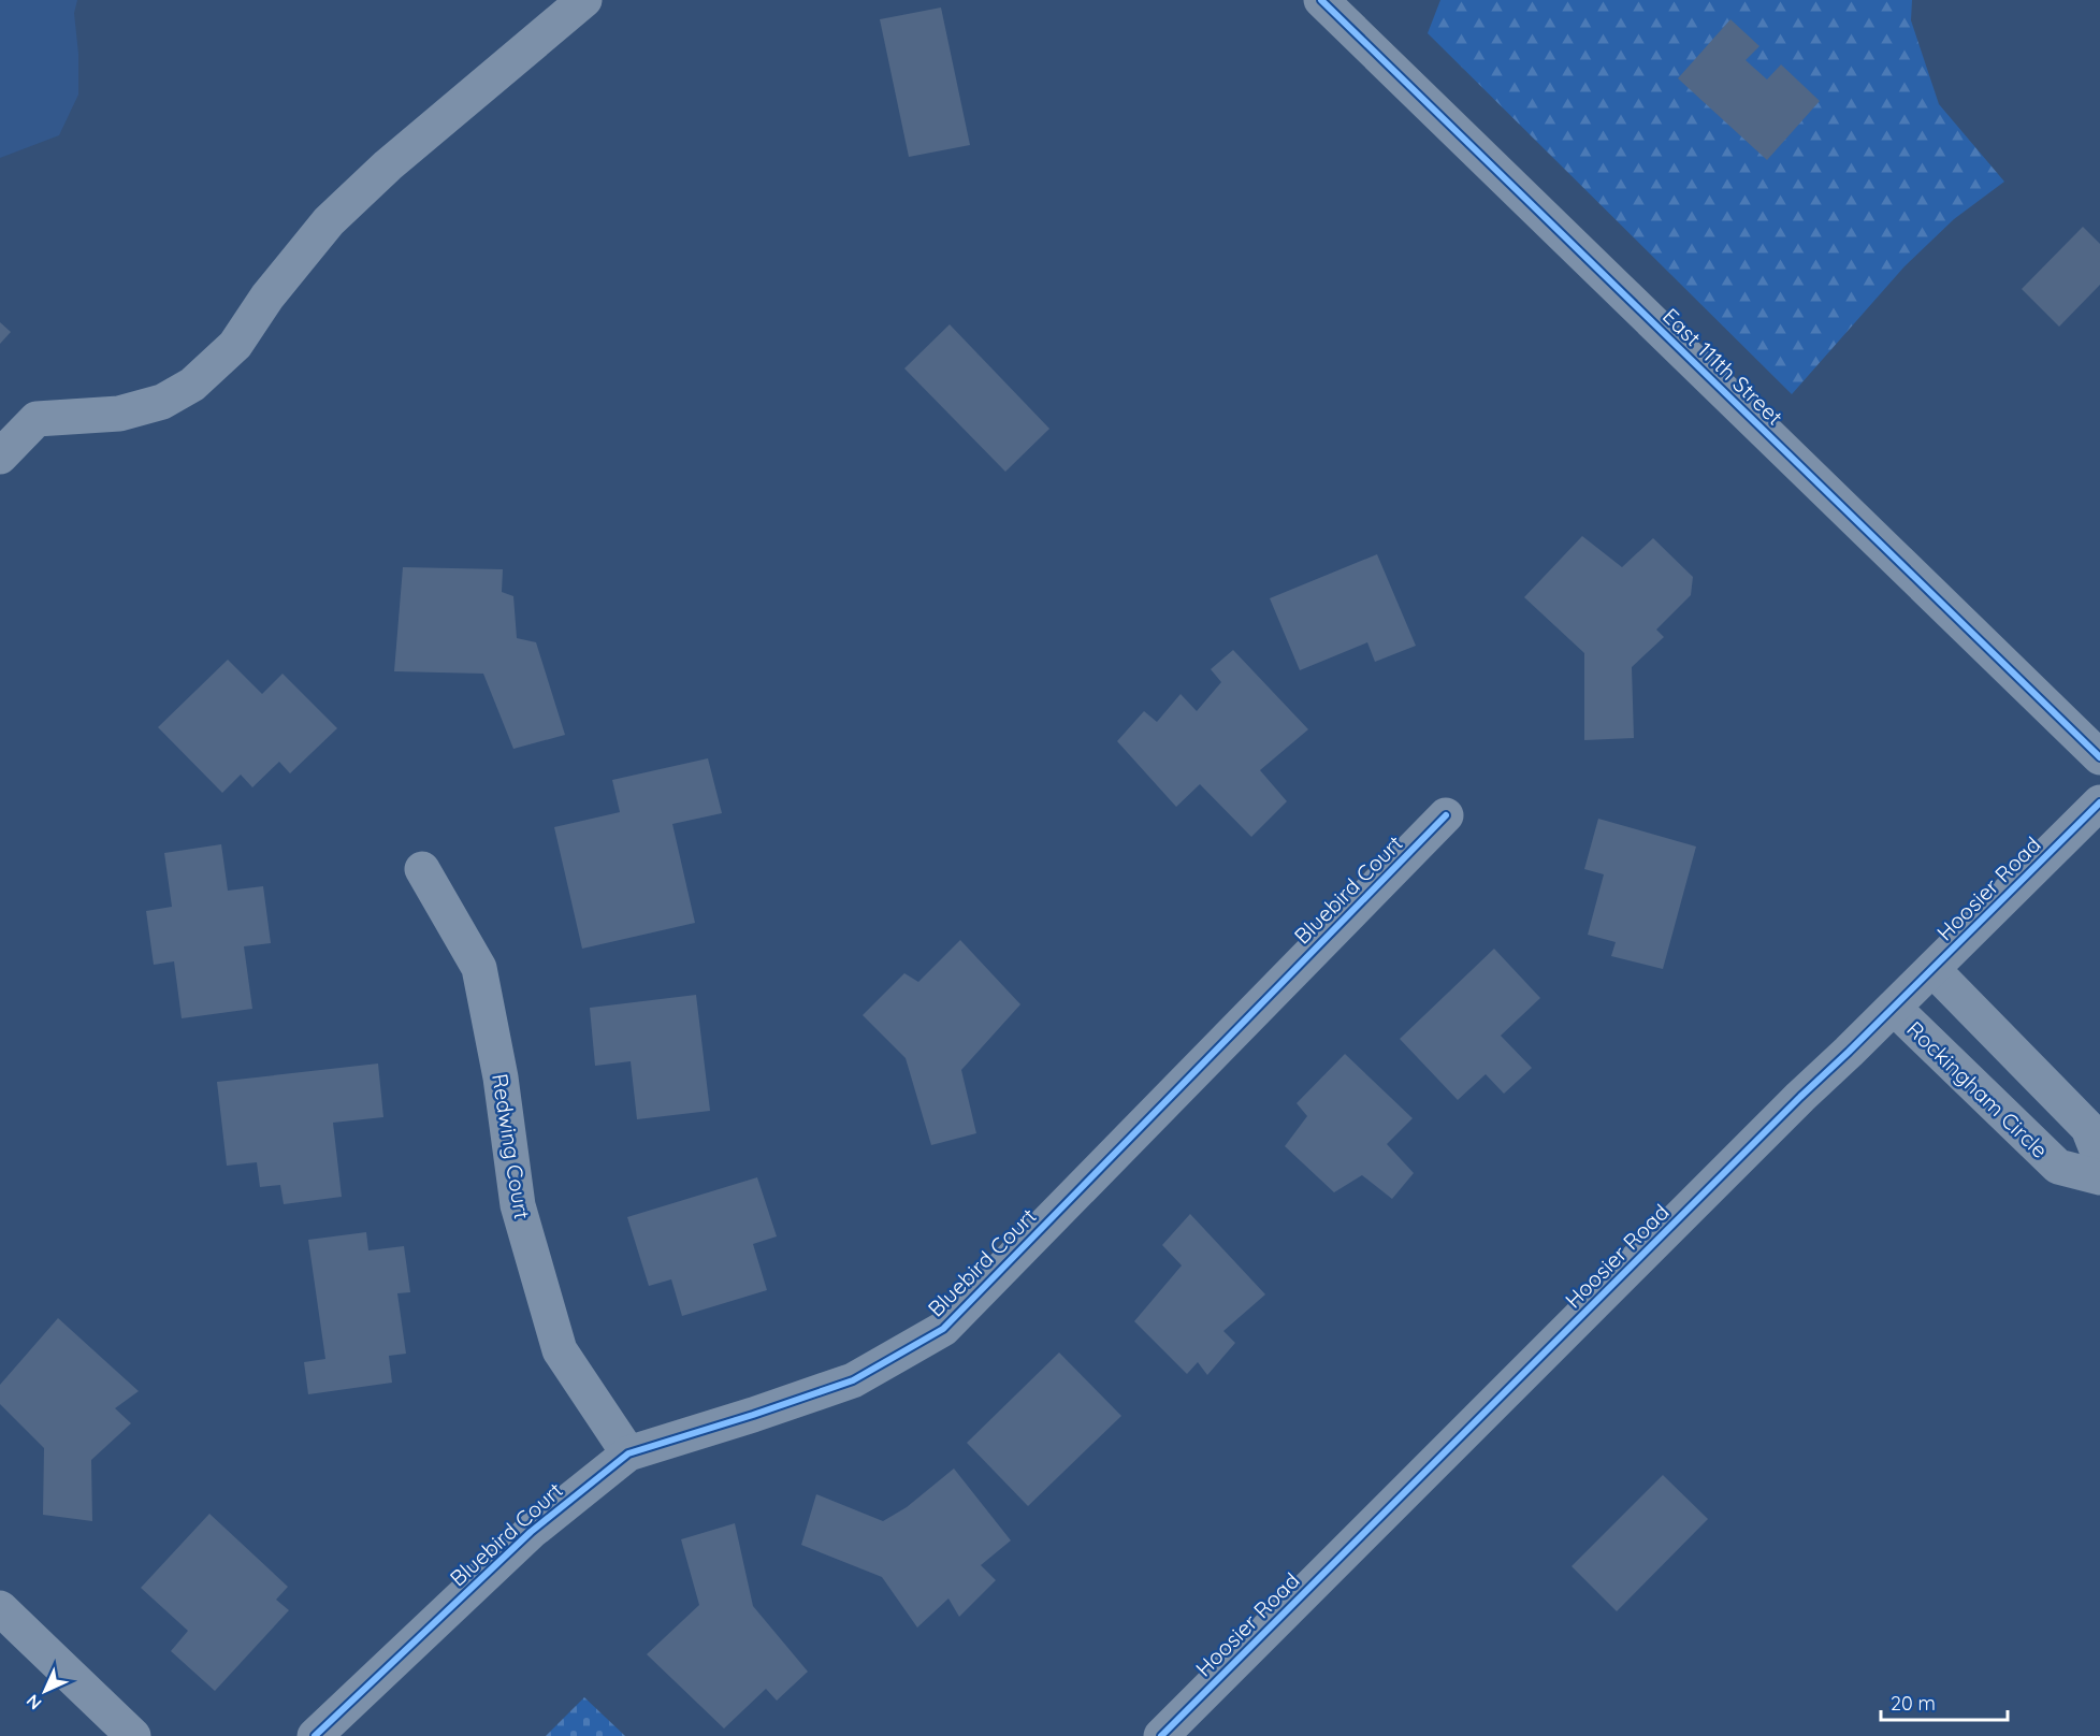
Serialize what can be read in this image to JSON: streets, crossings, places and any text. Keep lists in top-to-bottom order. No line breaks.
{"streets":{"street":["East 111th Street","Hoosier Road","Bluebird Court","Rockingham Circle","Redwing Court"]},"crossings":[["Hoosier Road","Rockingham Circle"],["Bluebird Court","Redwing Court"]],"scale_bar":"20 m","north":"bottom left"}
